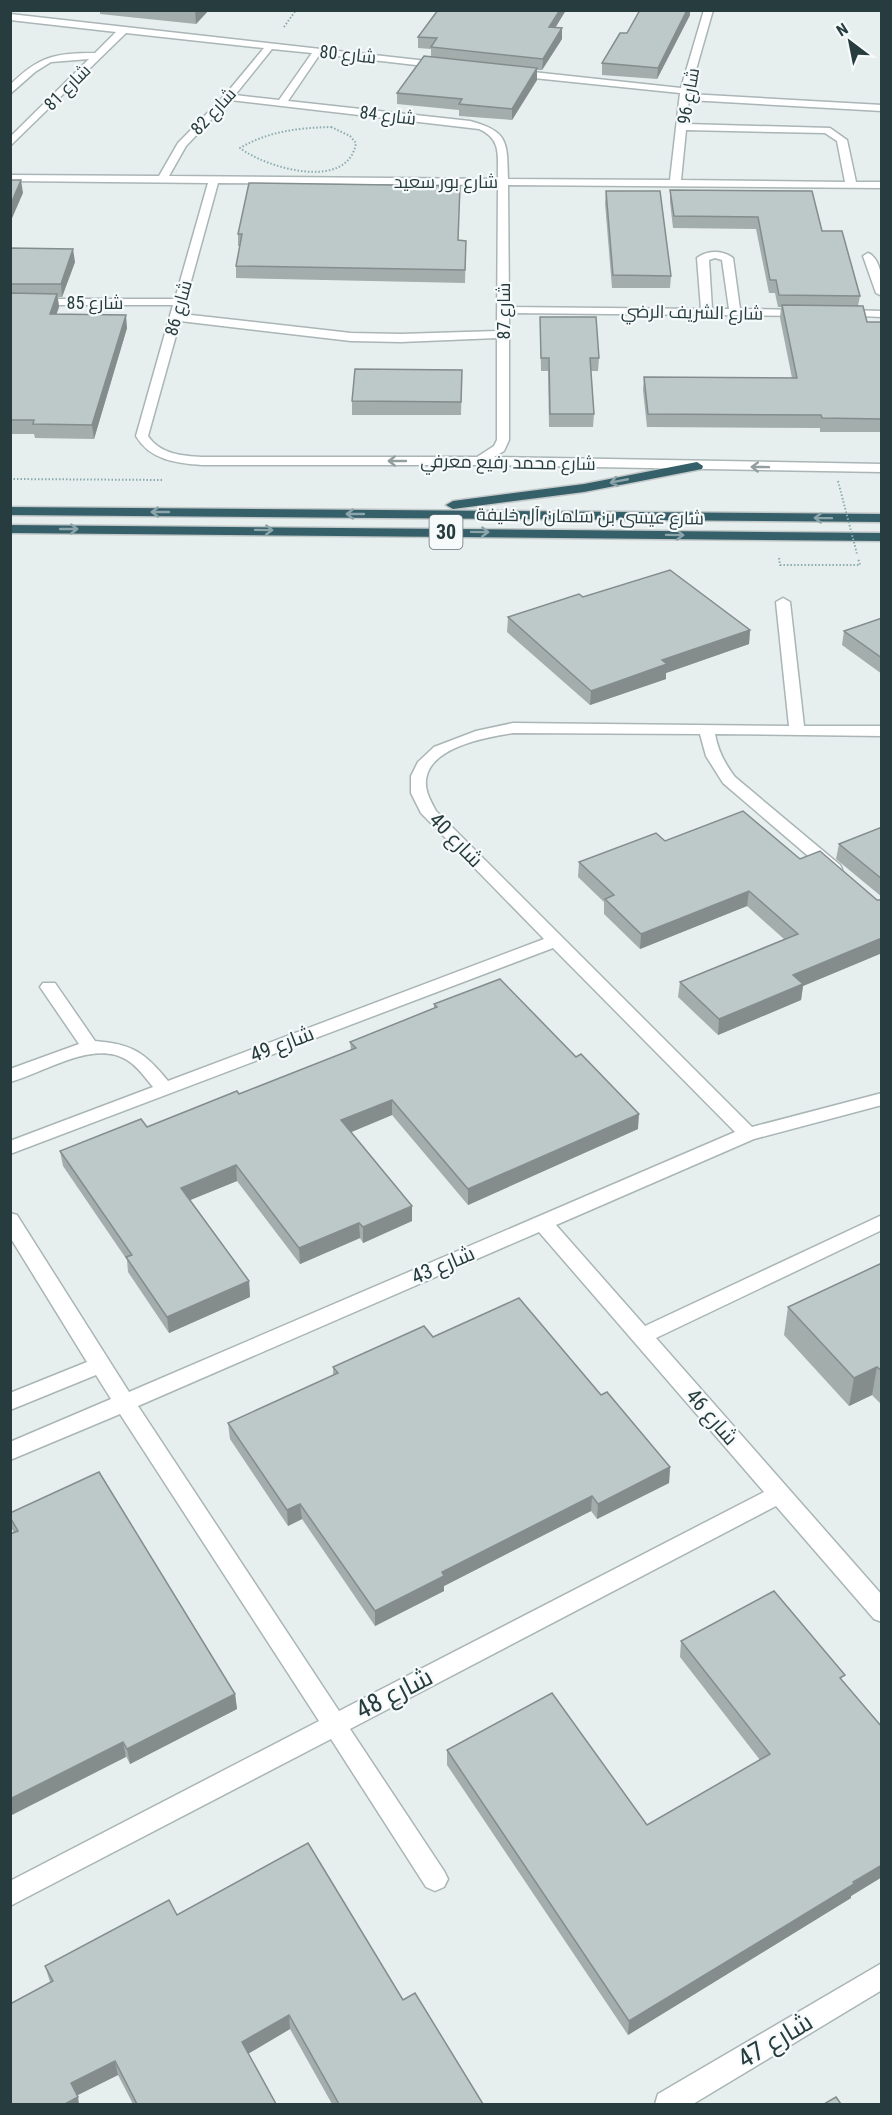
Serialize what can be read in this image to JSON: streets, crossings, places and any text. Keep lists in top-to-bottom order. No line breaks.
{"streets":{"highway":["شارع عيسى بن سلمان آل خليفة","30"],"street":["شارع 80","شارع 81","شارع 96","شارع 82","شارع 84","شارع بور سعيد","شارع 85","شارع 86","شارع 87","شارع الشريف الرضي","شارع محمد رفيع معرفي","شارع 40","شارع 49","شارع 43","شارع 46","شارع 48","شارع 47"]},"crossings":[["شارع 80","شارع 81"],["شارع 80","شارع 82"],["شارع 96","شارع بور سعيد"],["شارع 82","شارع 84"],["شارع 82","شارع بور سعيد"],["شارع 84","شارع بور سعيد"],["شارع 84","شارع 87"],["شارع بور سعيد","شارع 86"],["شارع بور سعيد","شارع 87"],["شارع 85","شارع 86"],["شارع 86","شارع محمد رفيع معرفي"],["شارع 87","شارع الشريف الرضي"],["شارع 40","شارع 49"],["شارع 40","شارع 43"],["شارع 43","شارع 46"],["شارع 46","شارع 48"]],"north":"top left"}
